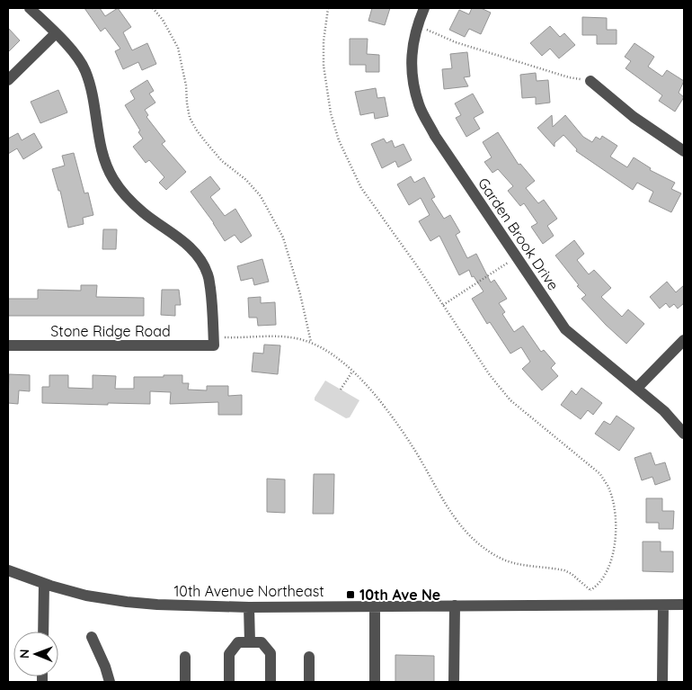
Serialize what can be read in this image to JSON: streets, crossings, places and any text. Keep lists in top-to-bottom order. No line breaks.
{"streets":{"street":["Garden Brook Drive","Stone Ridge Road","10th Avenue Northeast"]},"places":{"transit":["10th Ave Ne"]},"north":"left"}
